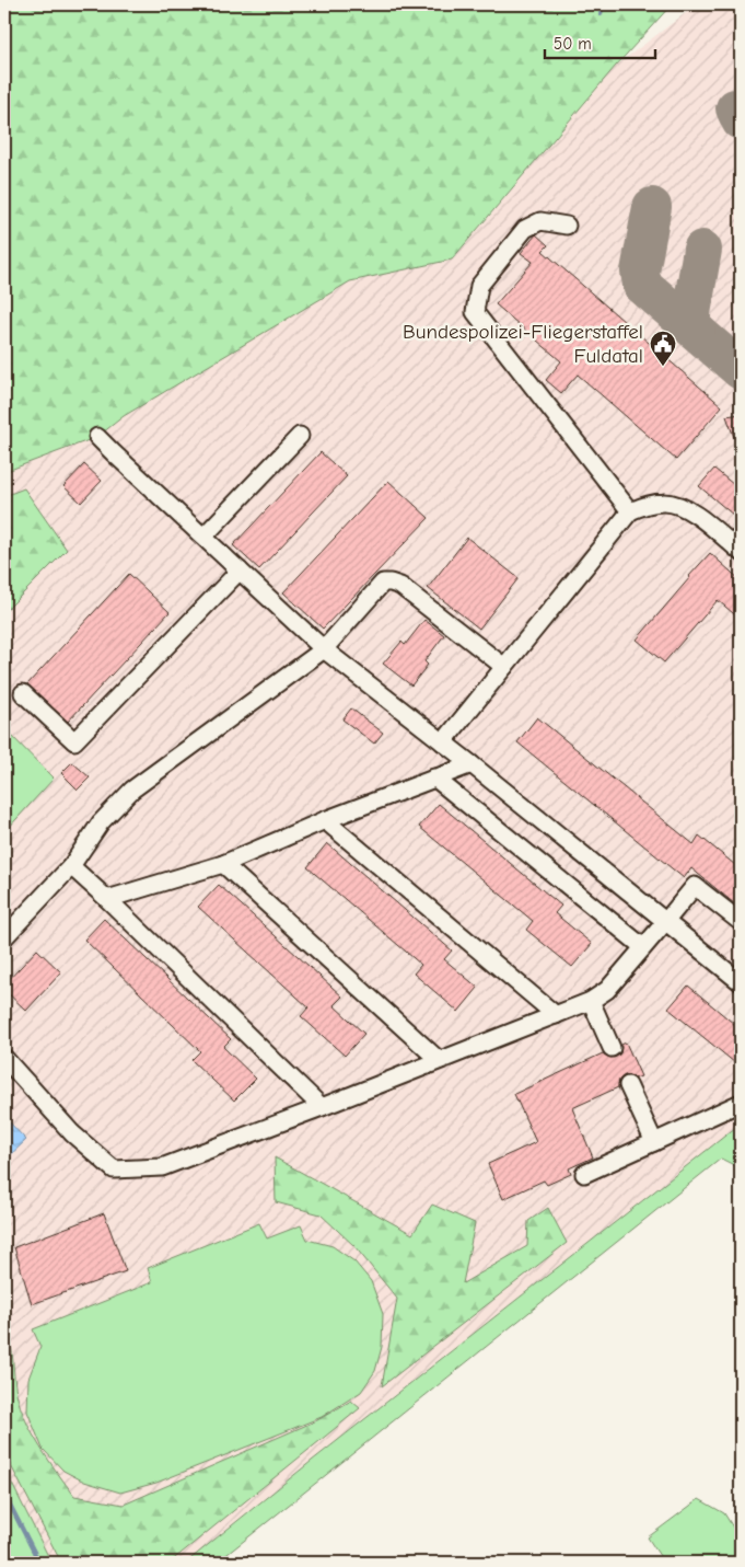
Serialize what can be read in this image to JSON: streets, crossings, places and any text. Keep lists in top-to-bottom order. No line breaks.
{"places":{"public building":["Bundespolizei-Fliegerstaffel Fuldatal"]},"scale_bar":"50 m"}
